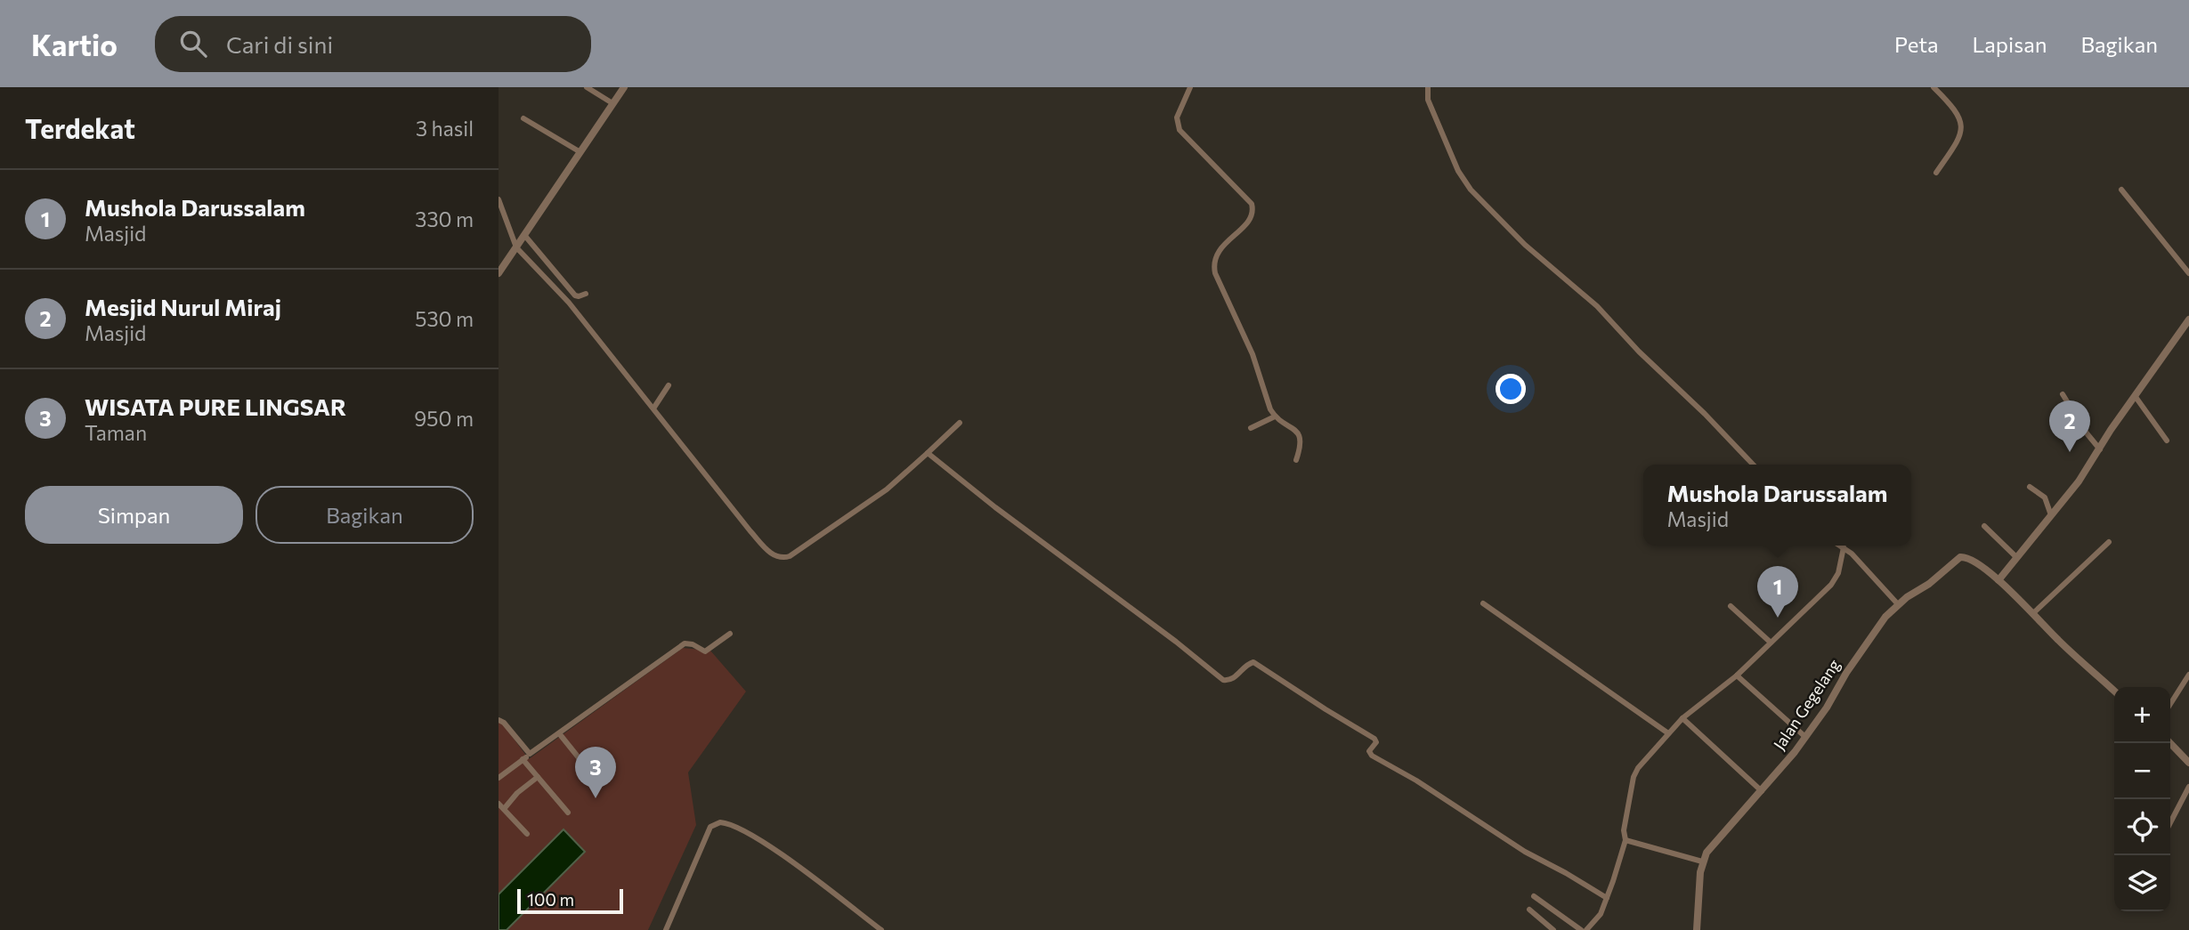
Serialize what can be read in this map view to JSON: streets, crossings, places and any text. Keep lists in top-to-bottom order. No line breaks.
{"streets":{"street":["Jalan Gegelang"]},"scale_bar":"100 m","page":{"header":"Kartio","search":"Cari di sini","nav":["Peta","Lapisan","Bagikan"],"heading":["Terdekat","3 hasil"],"list":[{"mark":"1","name":"Mushola Darussalam","note":"Masjid","value":"330 m"},{"mark":"2","name":"Mesjid Nurul Miraj","note":"Masjid","value":"530 m"},{"mark":"3","name":"WISATA PURE LINGSAR","note":"Taman","value":"950 m"}],"pins":["2","1","3"],"popup":["Mushola Darussalam","Masjid"],"buttons":["Simpan","Bagikan"],"map_buttons":["+","−"],"scale":"100 m"}}
